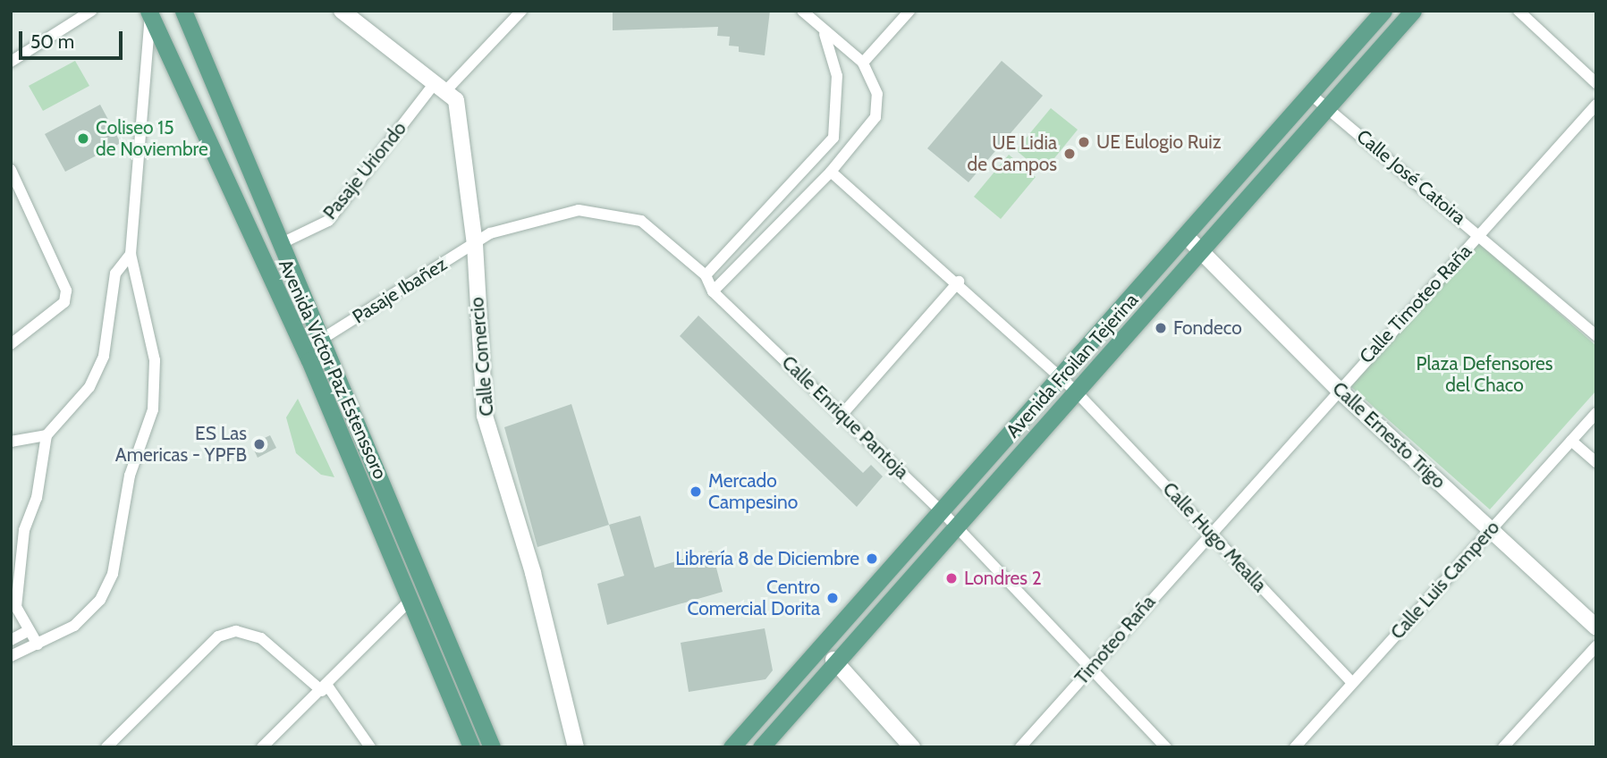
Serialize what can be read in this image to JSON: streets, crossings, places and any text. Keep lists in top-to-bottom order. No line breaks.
{"streets":{"main road":["Avenida Froilan Tejerina","Avenida Víctor Paz Estenssoro"],"street":["Pasaje Uriondo","Calle José Catoira","Pasaje Ibañez","Calle Timoteo Raña","Calle Comercio","Calle Enrique Pantoja","Calle Ernesto Trigo","Calle Hugo Mealla","Calle Luis Campero","Timoteo Raña"]},"crossings":[["Pasaje Uriondo","Calle Comercio"],["Pasaje Uriondo","Avenida Víctor Paz Estenssoro"],["Calle José Catoira","Calle Timoteo Raña"],["Calle José Catoira","Avenida Froilan Tejerina"],["Pasaje Ibañez","Calle Comercio"],["Pasaje Ibañez","Avenida Víctor Paz Estenssoro"],["Pasaje Ibañez","Calle Enrique Pantoja"],["Calle Timoteo Raña","Calle Ernesto Trigo"],["Calle Timoteo Raña","Calle Hugo Mealla"],["Calle Timoteo Raña","Timoteo Raña"],["Calle Comercio","Calle Enrique Pantoja"],["Avenida Froilan Tejerina","Calle Enrique Pantoja"],["Avenida Froilan Tejerina","Calle Ernesto Trigo"],["Avenida Froilan Tejerina","Calle Hugo Mealla"],["Calle Enrique Pantoja","Timoteo Raña"],["Calle Ernesto Trigo","Calle Luis Campero"],["Calle Hugo Mealla","Calle Luis Campero"],["Calle Hugo Mealla","Timoteo Raña"]],"parks":["Plaza Defensores del Chaco"],"places":["Coliseo 15 de Noviembre","UE Eulogio Ruiz","UE Lidia de Campos","Fondeco","ES Las Americas - YPFB","Mercado Campesino","Librería 8 de Diciembre","Londres 2","Centro Comercial Dorita"],"scale_bar":"50 m"}
